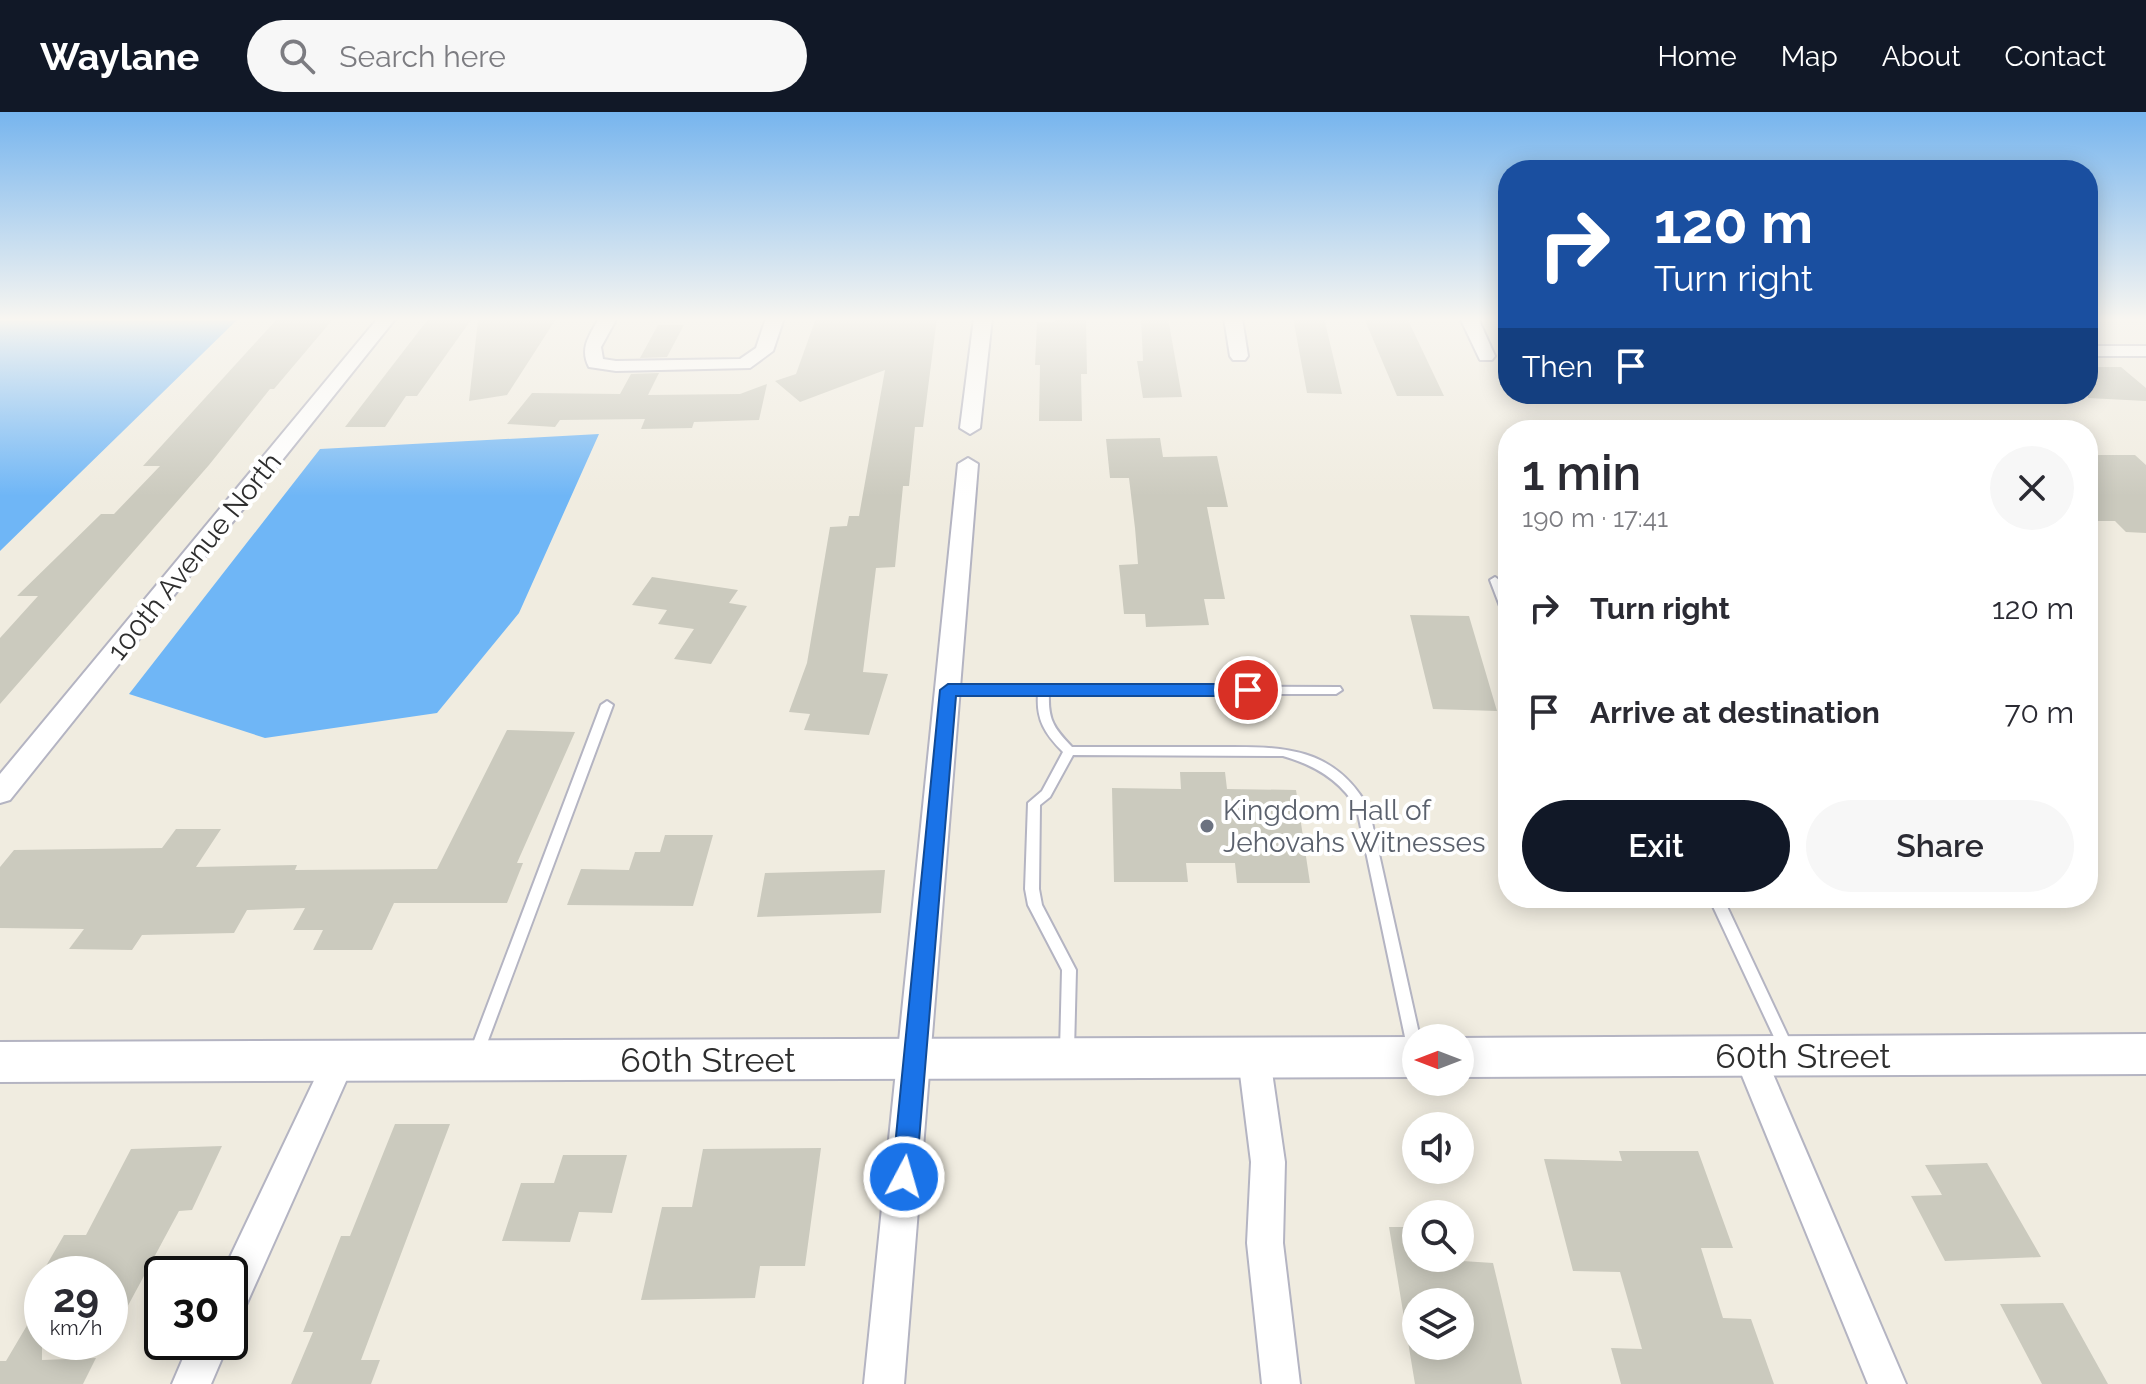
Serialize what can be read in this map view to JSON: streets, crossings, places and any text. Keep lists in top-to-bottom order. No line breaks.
{"streets":{"street":["100th Avenue North","60th Street"]},"places":["Kingdom Hall of Jehovahs Witnesses"],"north":"left","page":{"header":"Waylane","search":"Search here","nav":["Home","Map","About","Contact"],"turn":["120 m","Turn right"],"then":"Then","heading":["1 min","190 m · 17:41"],"list":[{"name":"Turn right","value":"120 m"},{"name":"Arrive at destination","value":"70 m"}],"buttons":["Exit","Share"],"speed":"29 km/h","limit":"30"}}
